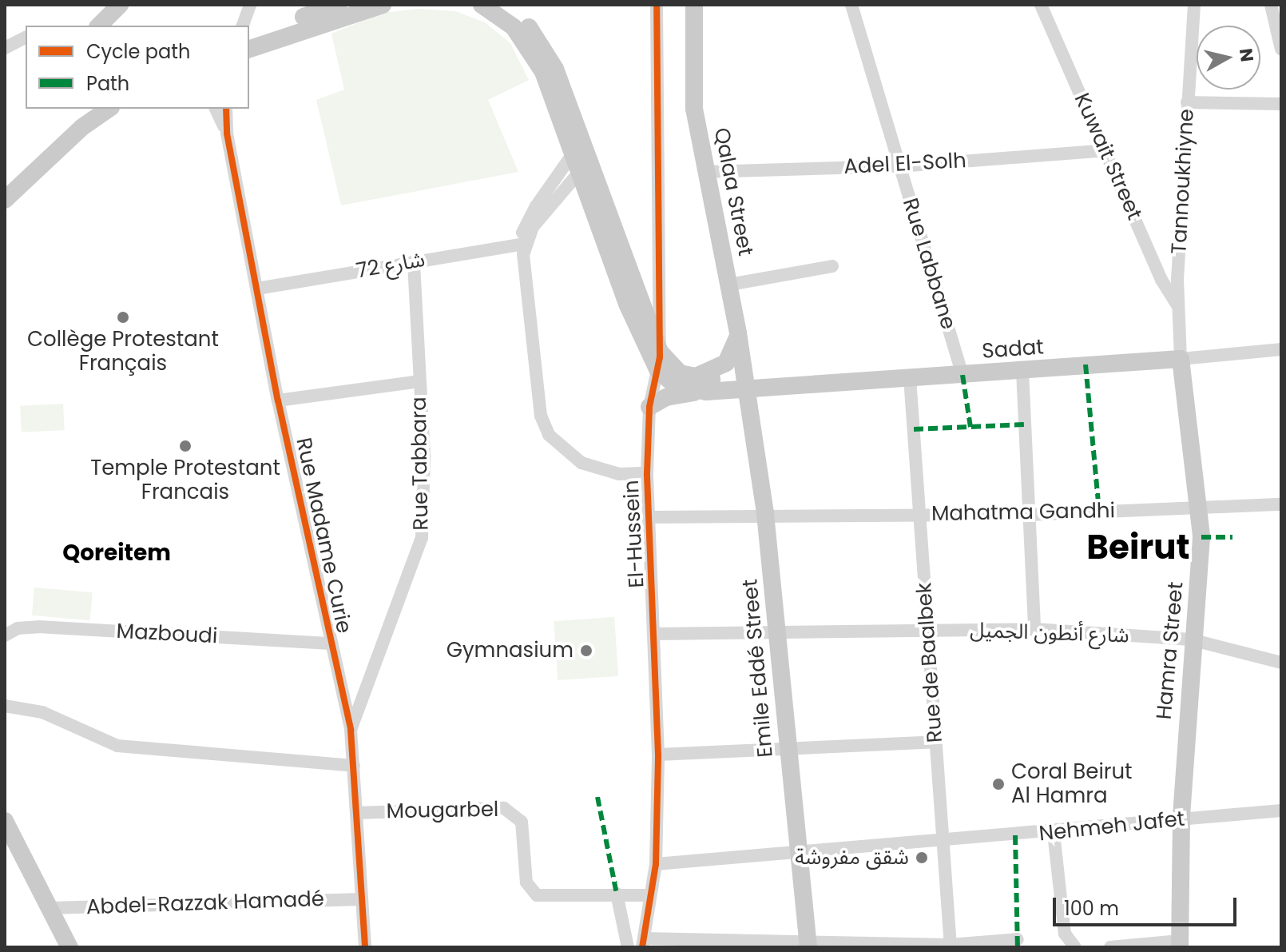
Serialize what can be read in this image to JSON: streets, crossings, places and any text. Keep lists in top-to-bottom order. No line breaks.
{"streets":{"main road":["Qalaa Street","Sadat","Hamra Street","Emile Eddé Street"],"street":["Kuwait Street","Adel El-Solh","Tannoukhiyne","Rue Labbane","شارع 72","Rue Tabbara","Mahatma Gandhi","El-Hussein","Rue Madame Curie","شارع أنطون الجميل","Mazboudi","Rue de Baalbek","Mougarbel","Nehmeh Jafet","Abdel-Razzak Hamadé"]},"crossings":[["Kuwait Street","Adel El-Solh"],["Kuwait Street","Tannoukhiyne"],["Adel El-Solh","Qalaa Street"],["Adel El-Solh","Rue Labbane"],["Tannoukhiyne","Sadat"],["Tannoukhiyne","Hamra Street"],["Qalaa Street","Sadat"],["Qalaa Street","Emile Eddé Street"],["Rue Labbane","Sadat"],["شارع 72","Rue Tabbara"],["شارع 72","Rue Madame Curie"],["Sadat","Hamra Street"],["Sadat","Rue de Baalbek"],["Sadat","Emile Eddé Street"],["Rue Tabbara","Rue Madame Curie"],["Mahatma Gandhi","El-Hussein"],["Mahatma Gandhi","Hamra Street"],["Mahatma Gandhi","Rue de Baalbek"],["Mahatma Gandhi","Emile Eddé Street"],["El-Hussein","شارع أنطون الجميل"],["El-Hussein","Mougarbel"],["El-Hussein","Nehmeh Jafet"],["Rue Madame Curie","Mazboudi"],["Rue Madame Curie","Mougarbel"],["Rue Madame Curie","Abdel-Razzak Hamadé"],["شارع أنطون الجميل","Hamra Street"],["شارع أنطون الجميل","Rue de Baalbek"],["شارع أنطون الجميل","Emile Eddé Street"],["Hamra Street","Nehmeh Jafet"],["Rue de Baalbek","Nehmeh Jafet"],["Emile Eddé Street","Nehmeh Jafet"]],"districts":["Beirut","Qoreitem"],"places":["Collège Protestant Français","Temple Protestant Francais","Gymnasium","Coral Beirut Al Hamra","شقق مفروشة"],"legend":["Cycle path","Path"],"scale_bar":"100 m","north":"right"}
